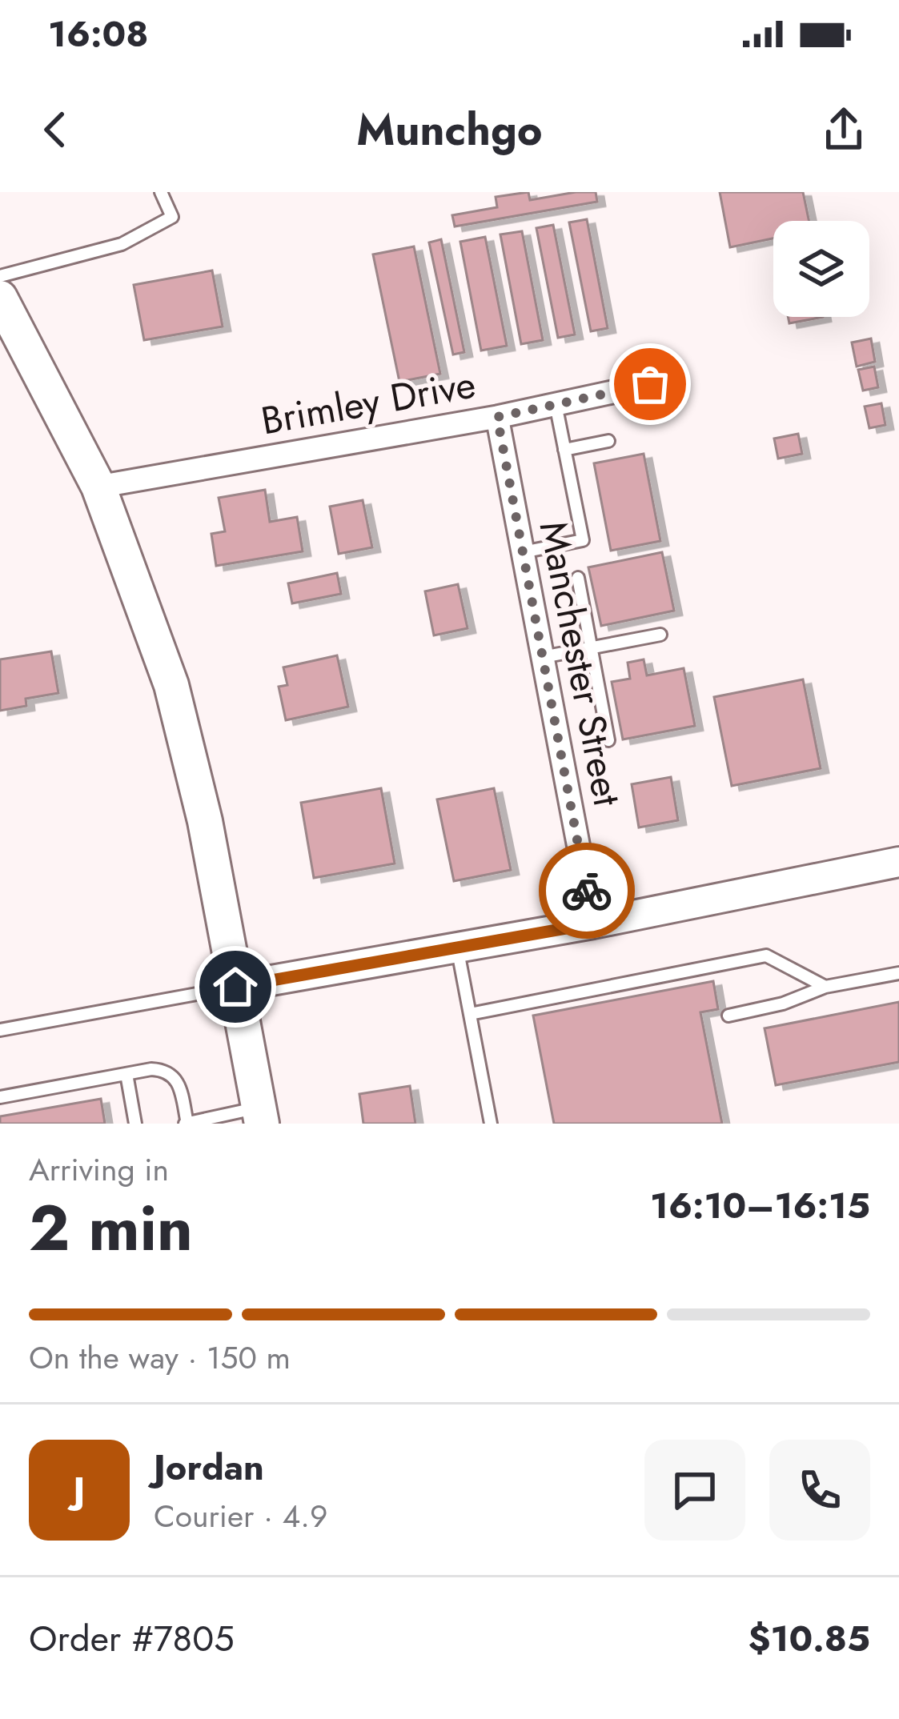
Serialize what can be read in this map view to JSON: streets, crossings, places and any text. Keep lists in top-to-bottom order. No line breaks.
{"streets":{"street":["Brimley Drive","Manchester Street"]},"crossings":[["Brimley Drive","Manchester Street"]],"page":{"status":"16:08","header":"Munchgo","heading":["2 min","Arriving in","16:10–16:15"],"panel":["Jordan","Courier · 4.9","Order #7805","$10.85"],"bar":"On the way · 150 m","round":"J"}}
